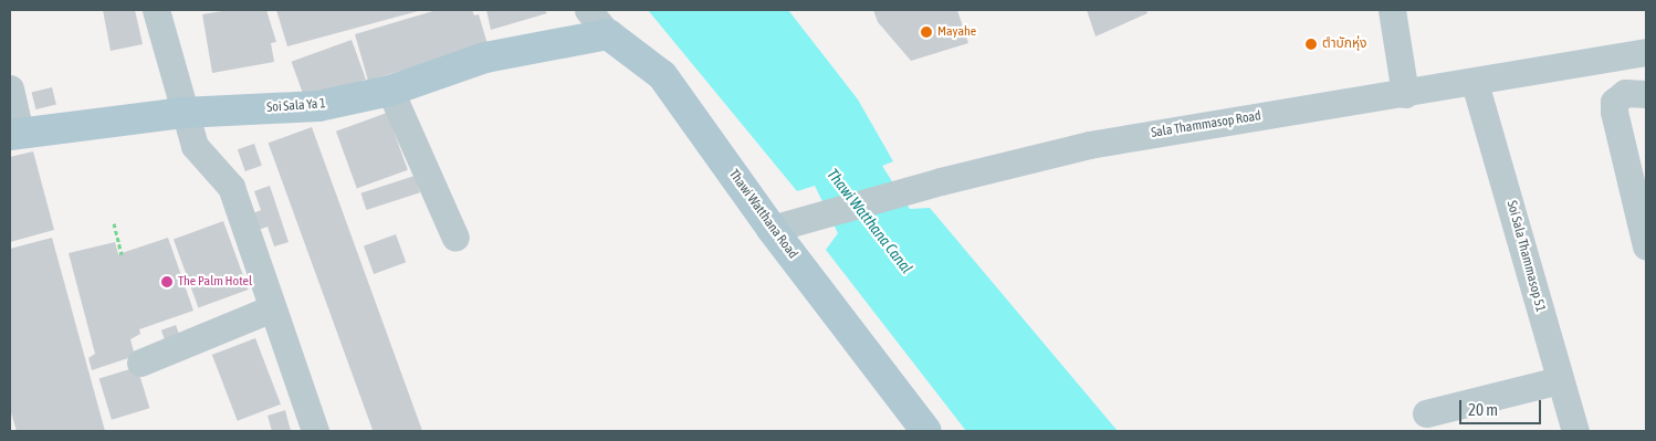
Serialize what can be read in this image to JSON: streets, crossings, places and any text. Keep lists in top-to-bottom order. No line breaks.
{"streets":{"main road":["Soi Sala Ya 1","Thawi Watthana Road"],"street":["Sala Thammasop Road","Soi Sala Thammasop 51"]},"crossings":[["Soi Sala Ya 1","Thawi Watthana Road"],["Sala Thammasop Road","Thawi Watthana Road"],["Sala Thammasop Road","Soi Sala Thammasop 51"]],"water":["Thawi Watthana Canal"],"places":["Mayahe","ตำบักหุ่ง","The Palm Hotel"],"scale_bar":"20 m"}
